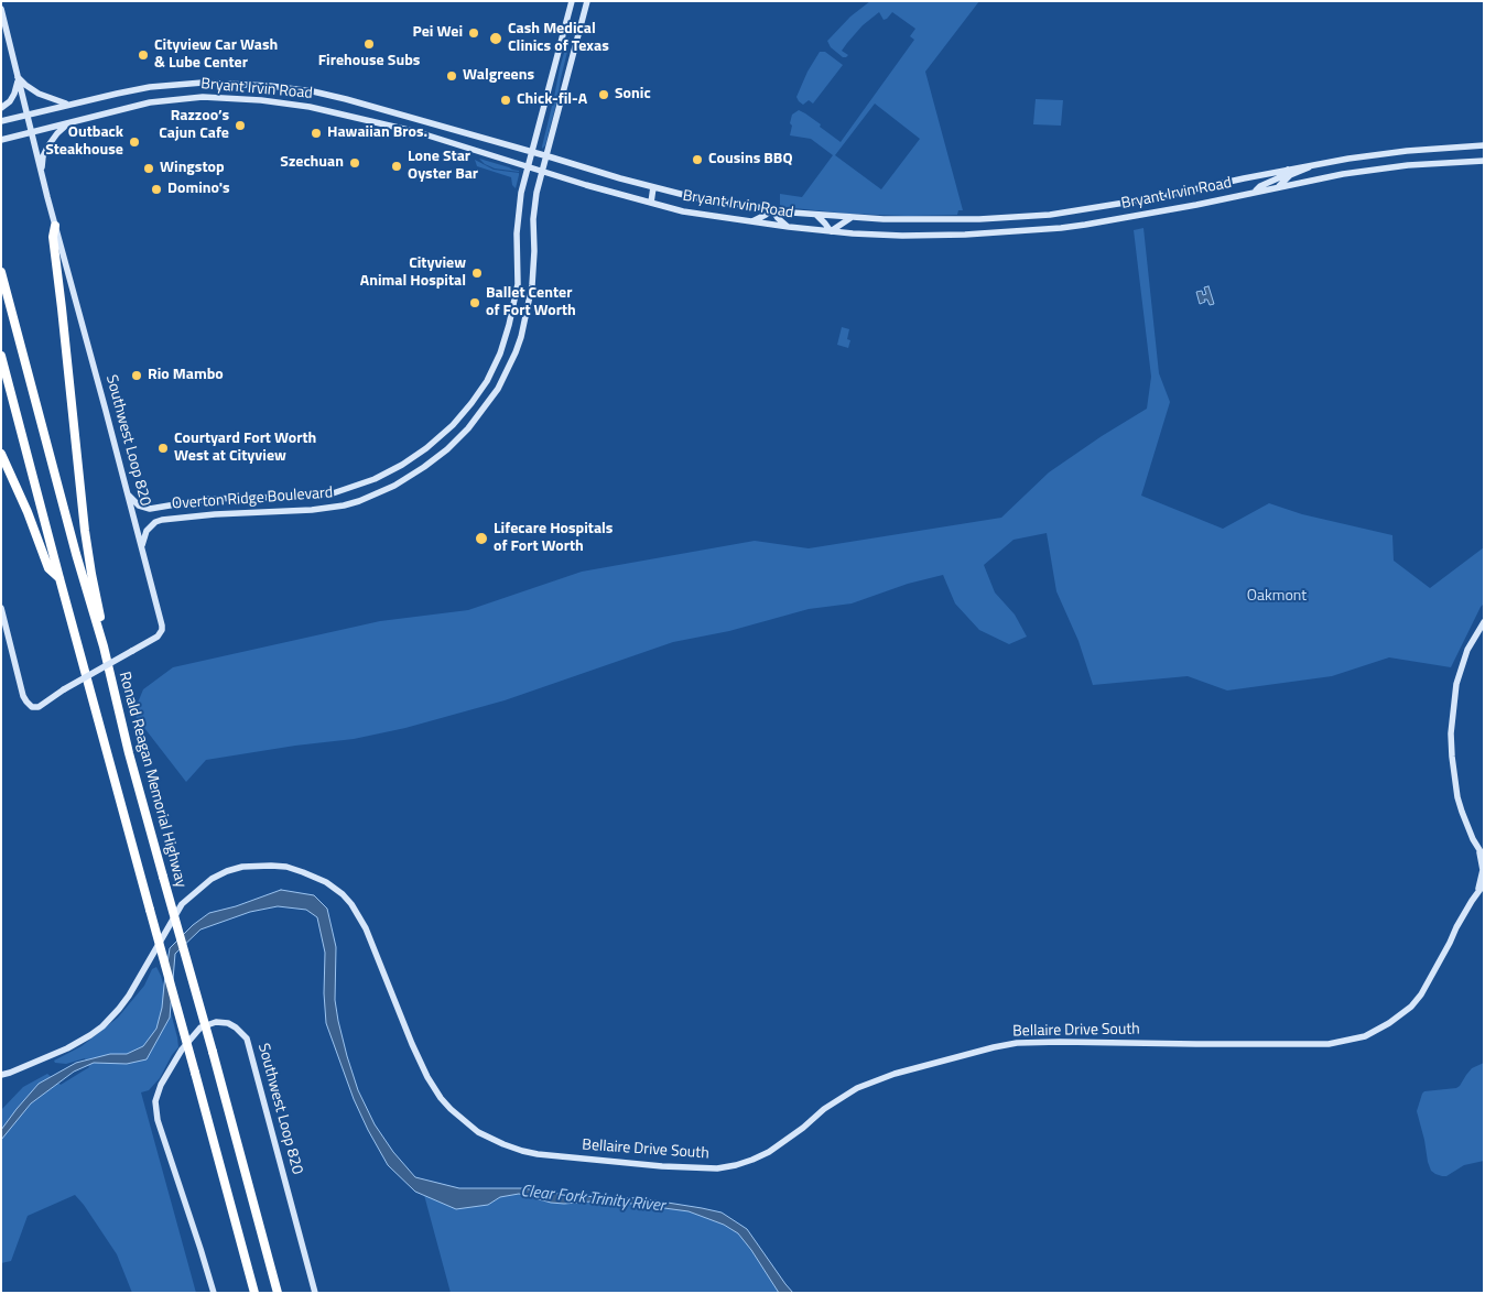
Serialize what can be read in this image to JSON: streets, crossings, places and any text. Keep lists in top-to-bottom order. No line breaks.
{"streets":{"highway":["Ronald Reagan Memorial Highway"],"street":["Bryant Irvin Road","Southwest Loop 820","Overton Ridge Boulevard","Bellaire Drive South"]},"crossings":[["Bryant Irvin Road","Southwest Loop 820"],["Bryant Irvin Road","Overton Ridge Boulevard"],["Southwest Loop 820","Overton Ridge Boulevard"]],"water":["Clear Fork Trinity River"],"parks":["Oakmont"],"places":["Pei Wei","Cash Medical Clinics of Texas","Firehouse Subs","Cityview Car Wash & Lube Center","Walgreens","Sonic","Chick-fil-A","Razzoo’s Cajun Cafe","Hawaiian Bros.","Outback Steakhouse","Cousins BBQ","Szechuan","Lone Star Oyster Bar","Wingstop","Domino's","Cityview Animal Hospital","Ballet Center of Fort Worth","Rio Mambo","Courtyard Fort Worth West at Cityview","Lifecare Hospitals of Fort Worth"]}
